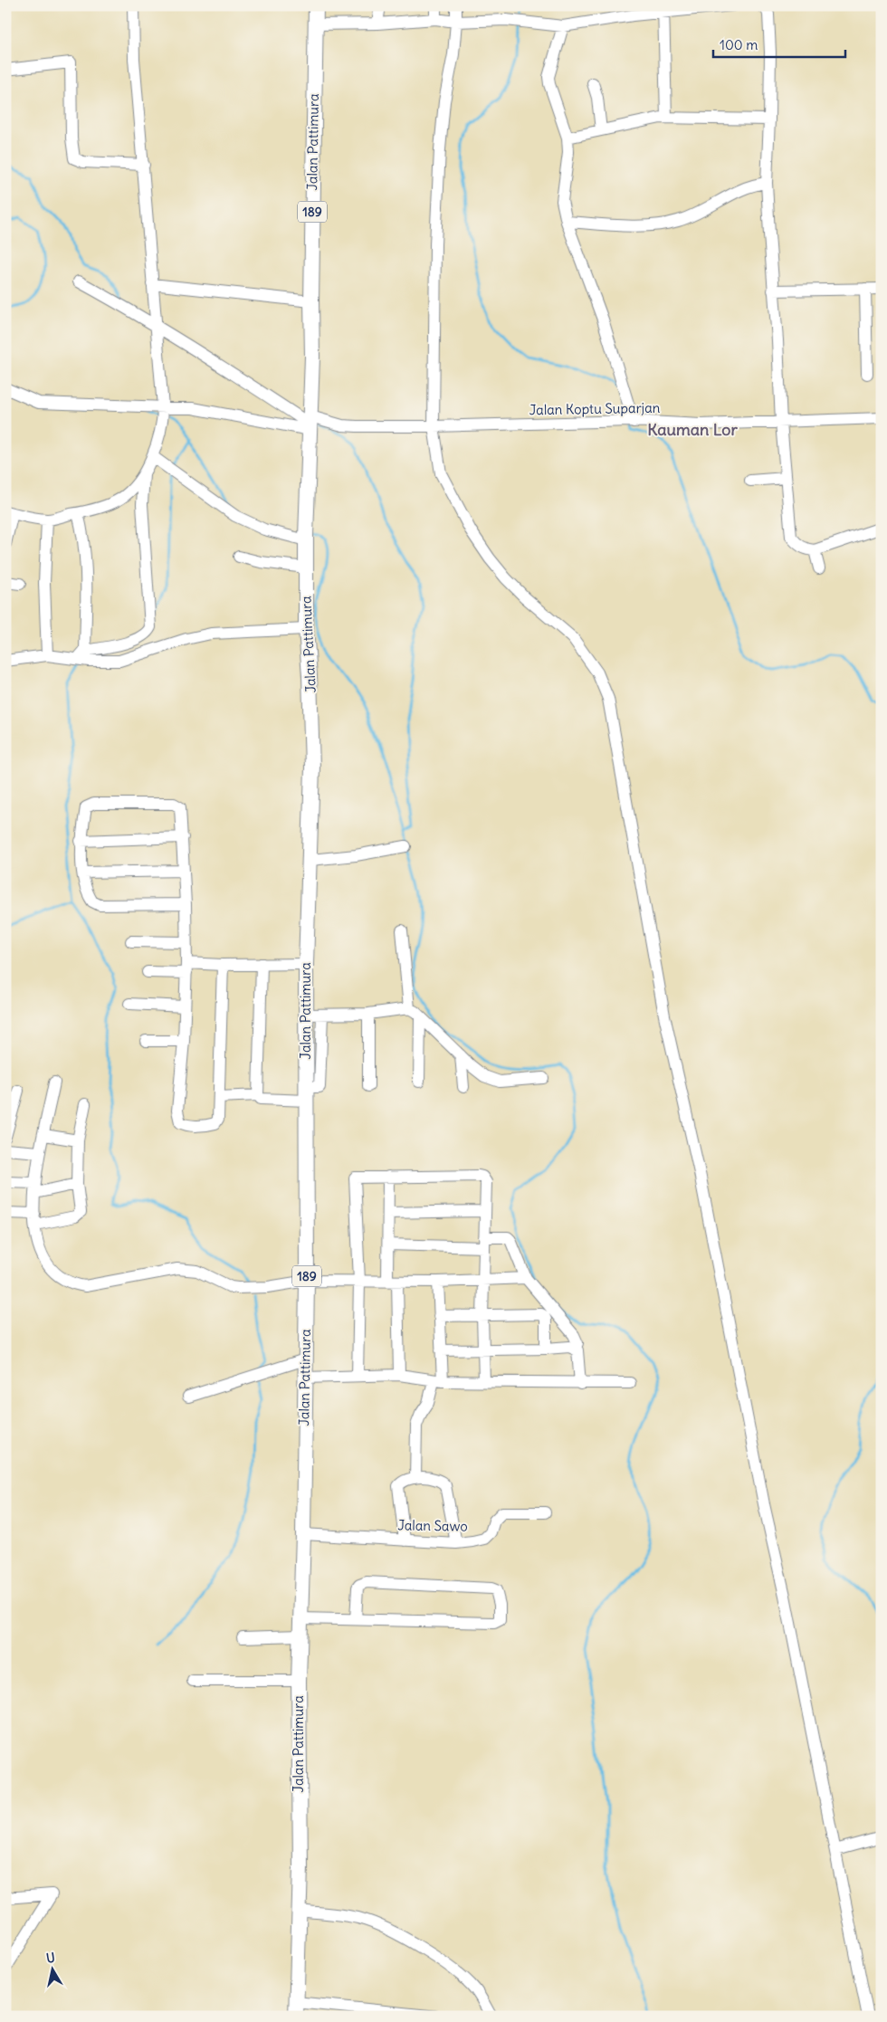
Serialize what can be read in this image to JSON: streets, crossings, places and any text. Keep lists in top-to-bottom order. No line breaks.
{"streets":{"main road":["Jalan Pattimura","189"],"street":["Jalan Koptu Suparjan","Jalan Sawo"]},"crossings":[["Jalan Pattimura","Jalan Koptu Suparjan"],["Jalan Pattimura","Jalan Sawo"]],"districts":["Kauman Lor"],"scale_bar":"100 m","north":"top"}
